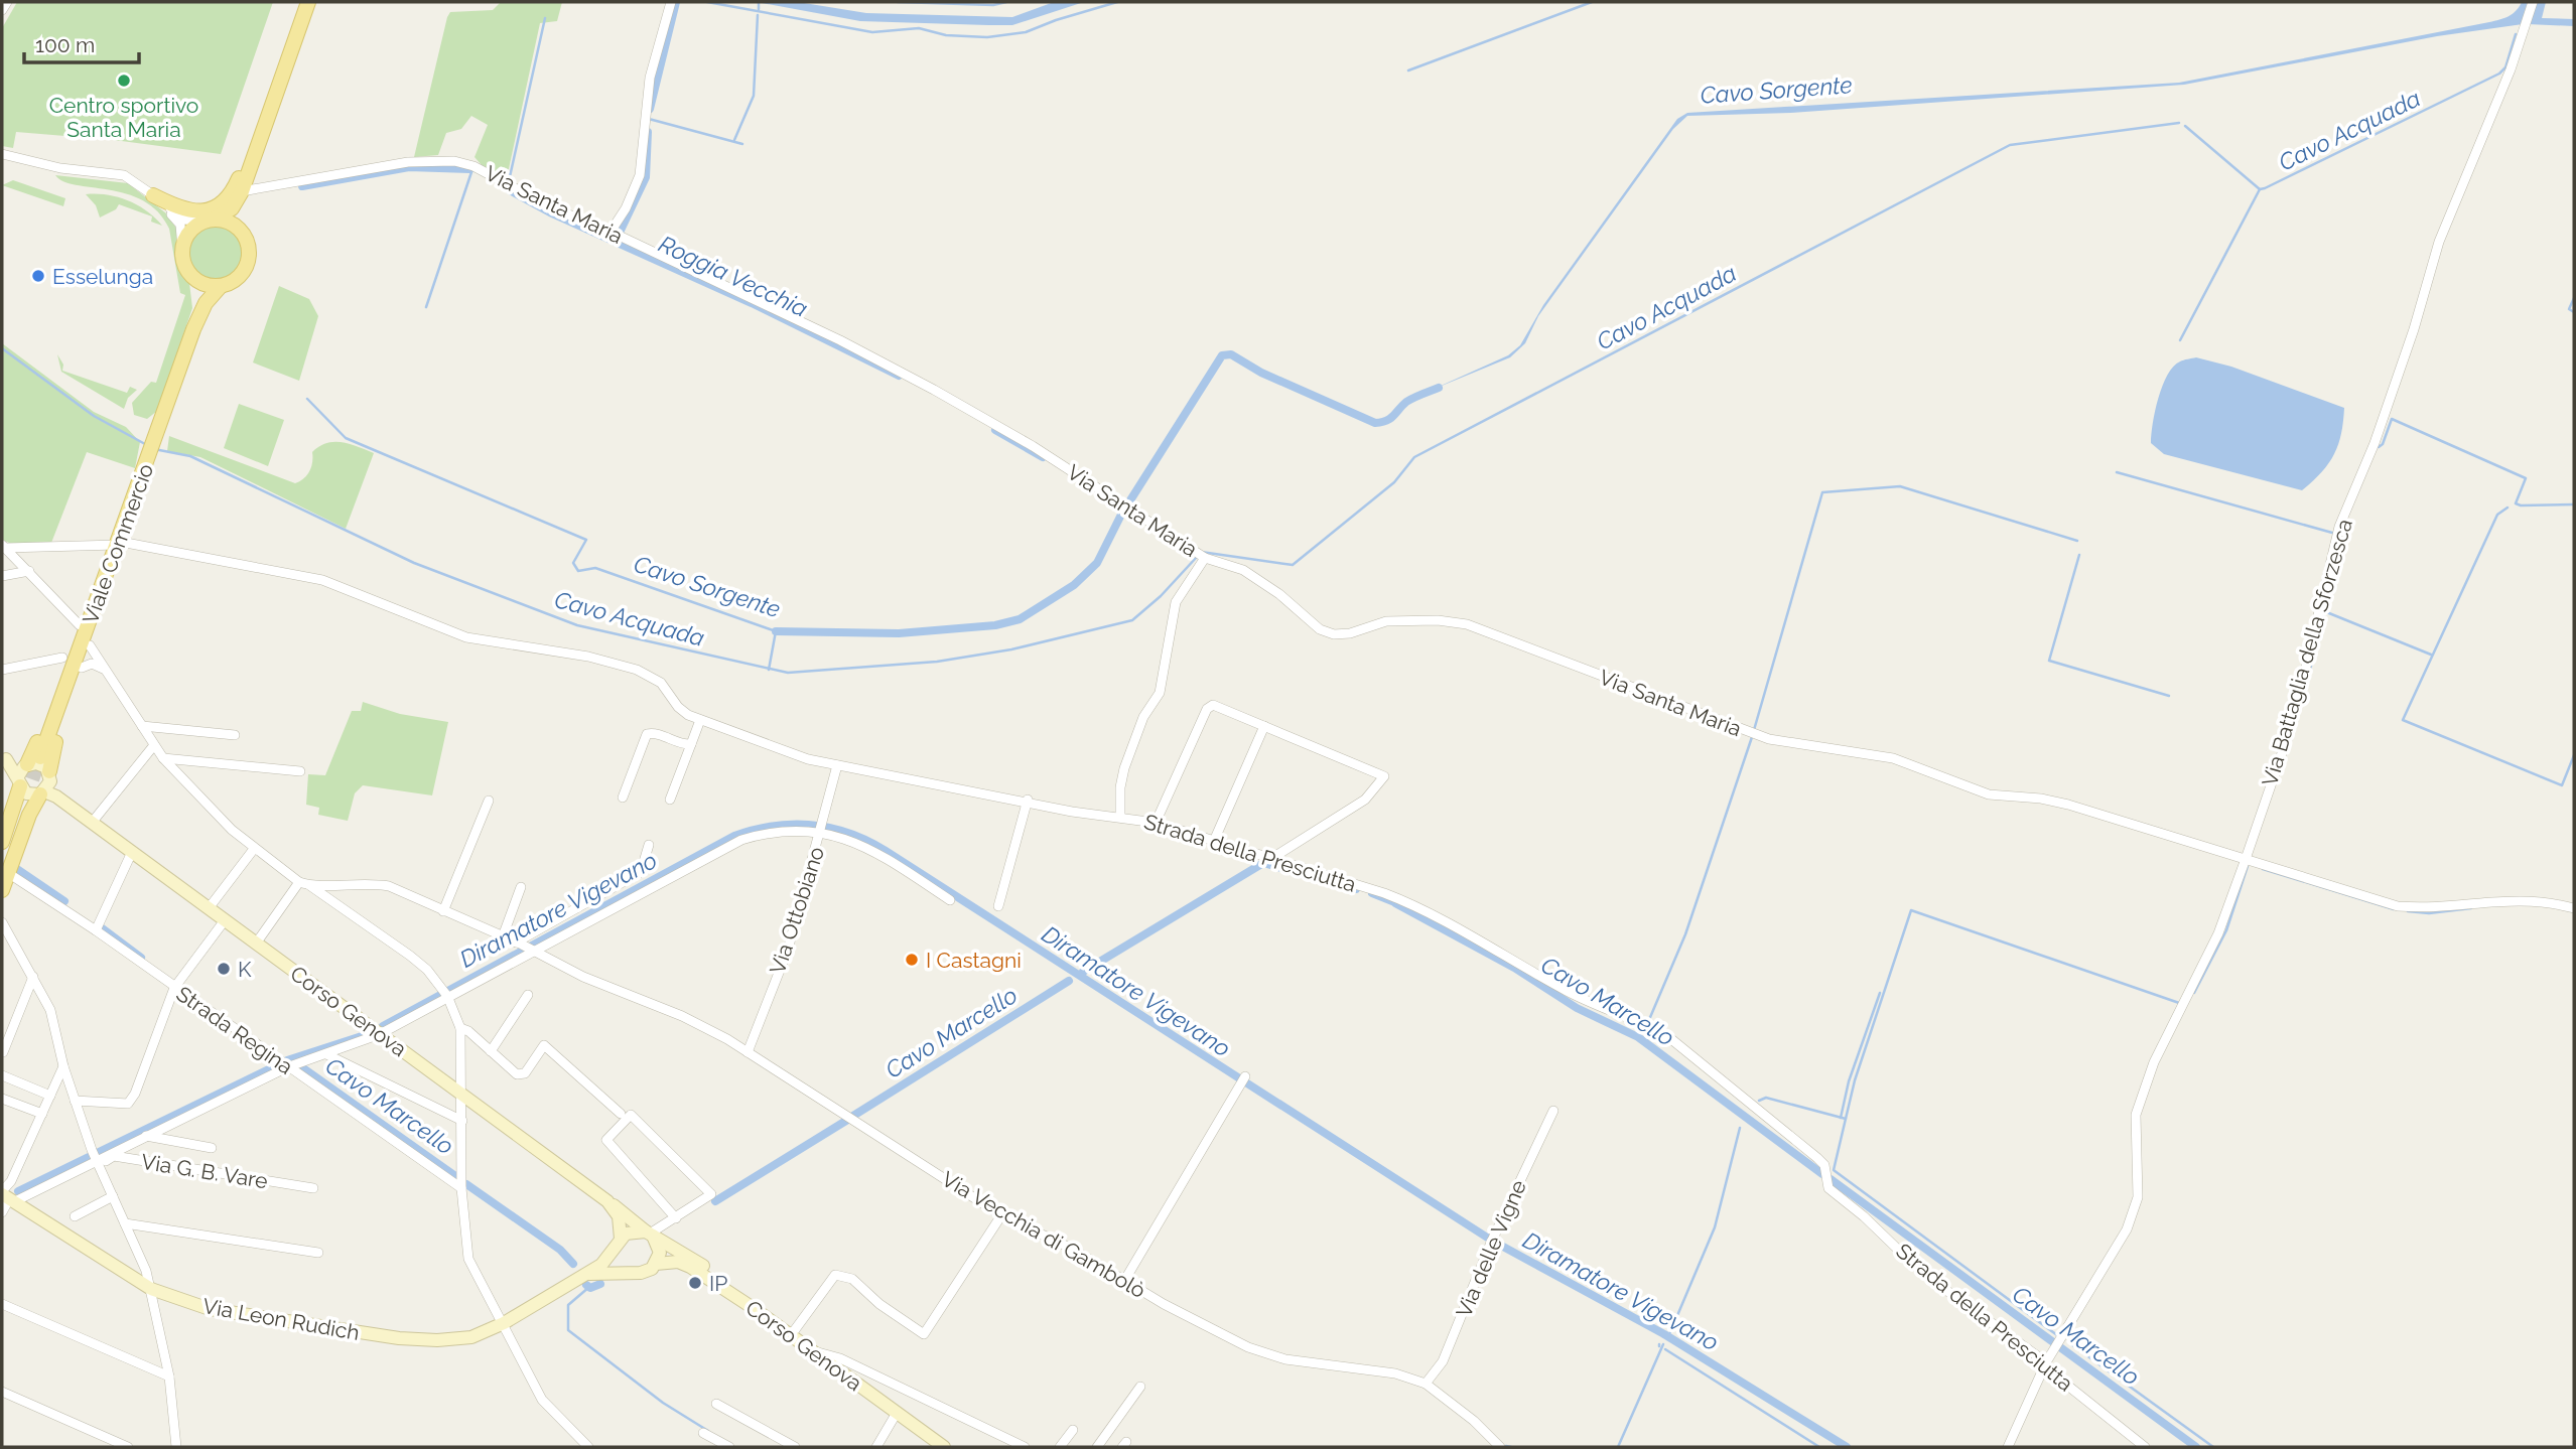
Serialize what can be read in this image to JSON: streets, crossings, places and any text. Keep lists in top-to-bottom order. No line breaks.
{"streets":{"main road":["Viale Commercio","Corso Genova","Via Leon Rudich"],"street":["Via Santa Maria","Via Battaglia della Sforzesca","Strada della Presciutta","Via Ottobiano","Strada Regina","Via G. B. Vare","Via Vecchia di Gambolò","Via delle Vigne"]},"crossings":[["Via Santa Maria","Viale Commercio"],["Via Santa Maria","Via Battaglia della Sforzesca"],["Viale Commercio","Strada della Presciutta"],["Viale Commercio","Corso Genova"],["Via Battaglia della Sforzesca","Strada della Presciutta"],["Strada della Presciutta","Via Ottobiano"],["Via Ottobiano","Via Vecchia di Gambolò"],["Corso Genova","Via Leon Rudich"],["Via Vecchia di Gambolò","Via delle Vigne"]],"water":["Cavo Sorgente","Cavo Acquada","Roggia Vecchia","Diramatore Vigevano","Cavo Marcello"],"places":["Centro sportivo Santa Maria","Esselunga","I Castagni","K","IP"],"scale_bar":"100 m"}
